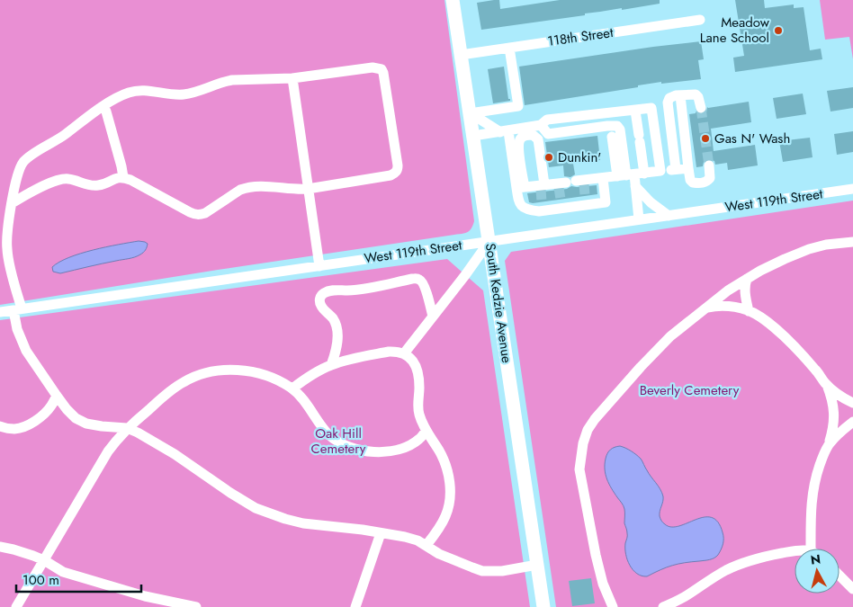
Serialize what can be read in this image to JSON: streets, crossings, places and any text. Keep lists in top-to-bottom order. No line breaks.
{"streets":{"main road":["South Kedzie Avenue"],"street":["118th Street","West 119th Street"]},"crossings":[["118th Street","South Kedzie Avenue"],["West 119th Street","South Kedzie Avenue"]],"parks":["Beverly Cemetery","Oak Hill Cemetery"],"places":["Meadow Lane School","Gas N' Wash","Dunkin'"],"scale_bar":"100 m","north":"top"}
